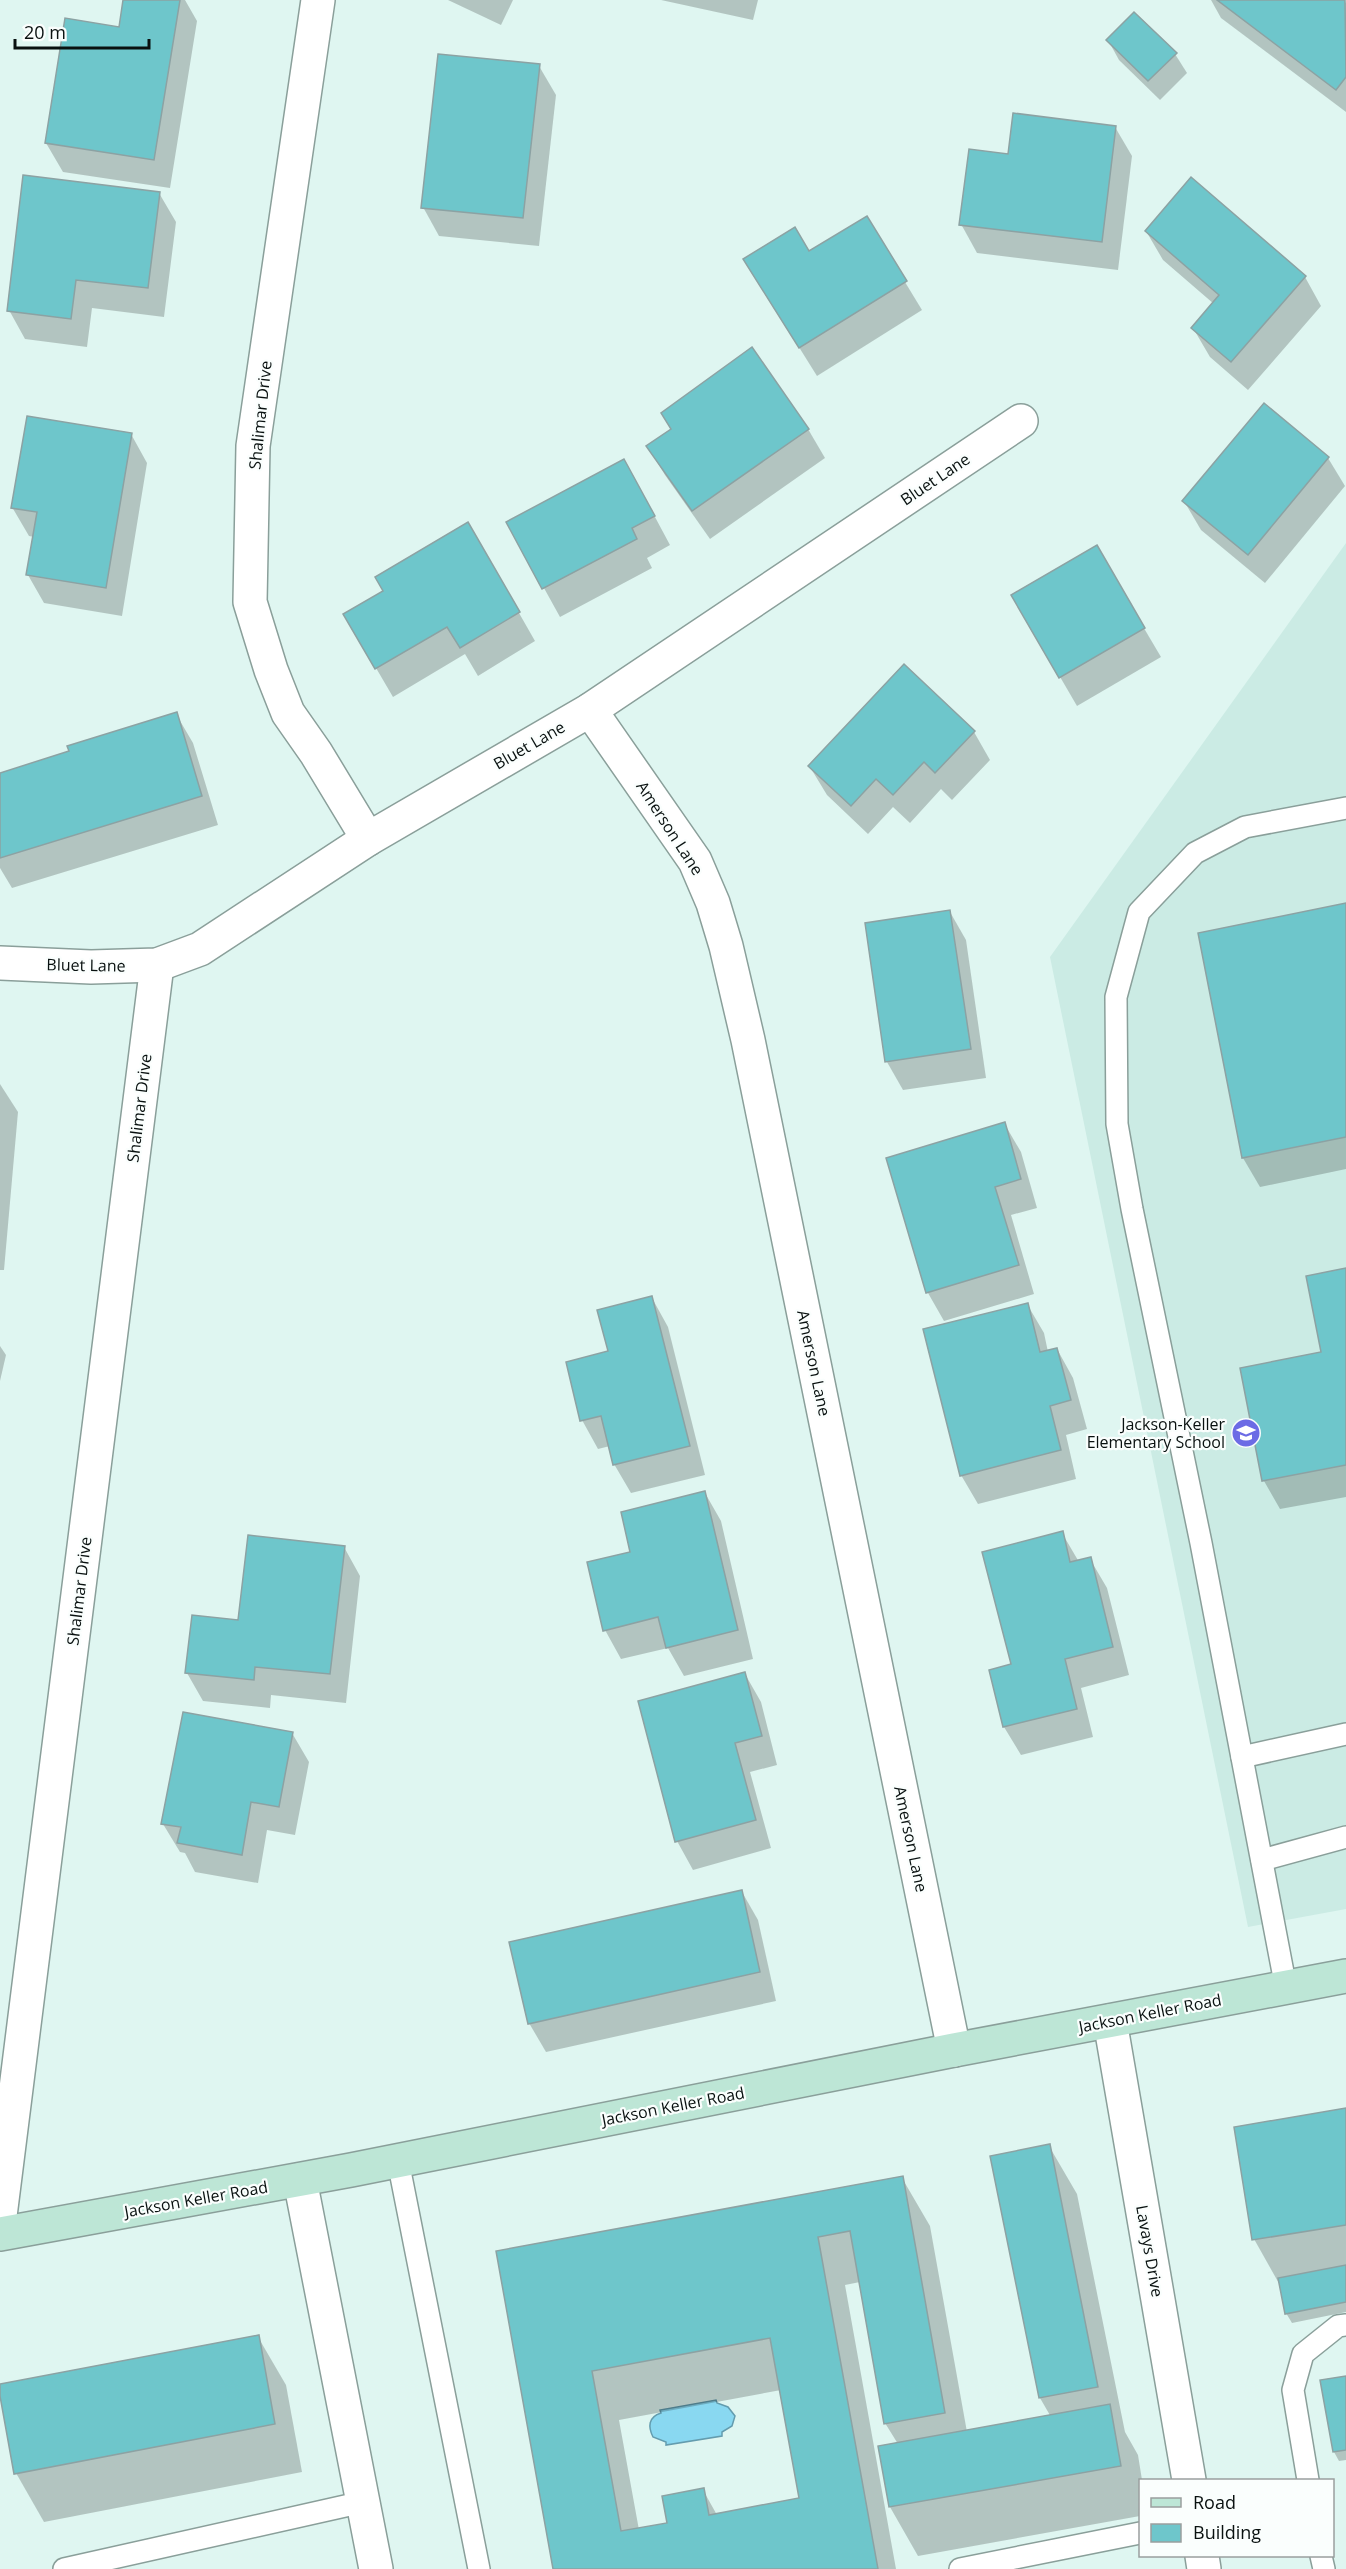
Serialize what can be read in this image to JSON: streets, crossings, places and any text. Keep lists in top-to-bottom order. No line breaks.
{"streets":{"main road":["Jackson Keller Road"],"street":["Shalimar Drive","Bluet Lane","Amerson Lane","Lavays Drive"]},"crossings":[["Shalimar Drive","Bluet Lane"],["Bluet Lane","Amerson Lane"],["Amerson Lane","Jackson Keller Road"],["Jackson Keller Road","Lavays Drive"]],"places":{"school or university":["Jackson-Keller Elementary School"]},"legend":["Road","Building"],"scale_bar":"20 m"}
